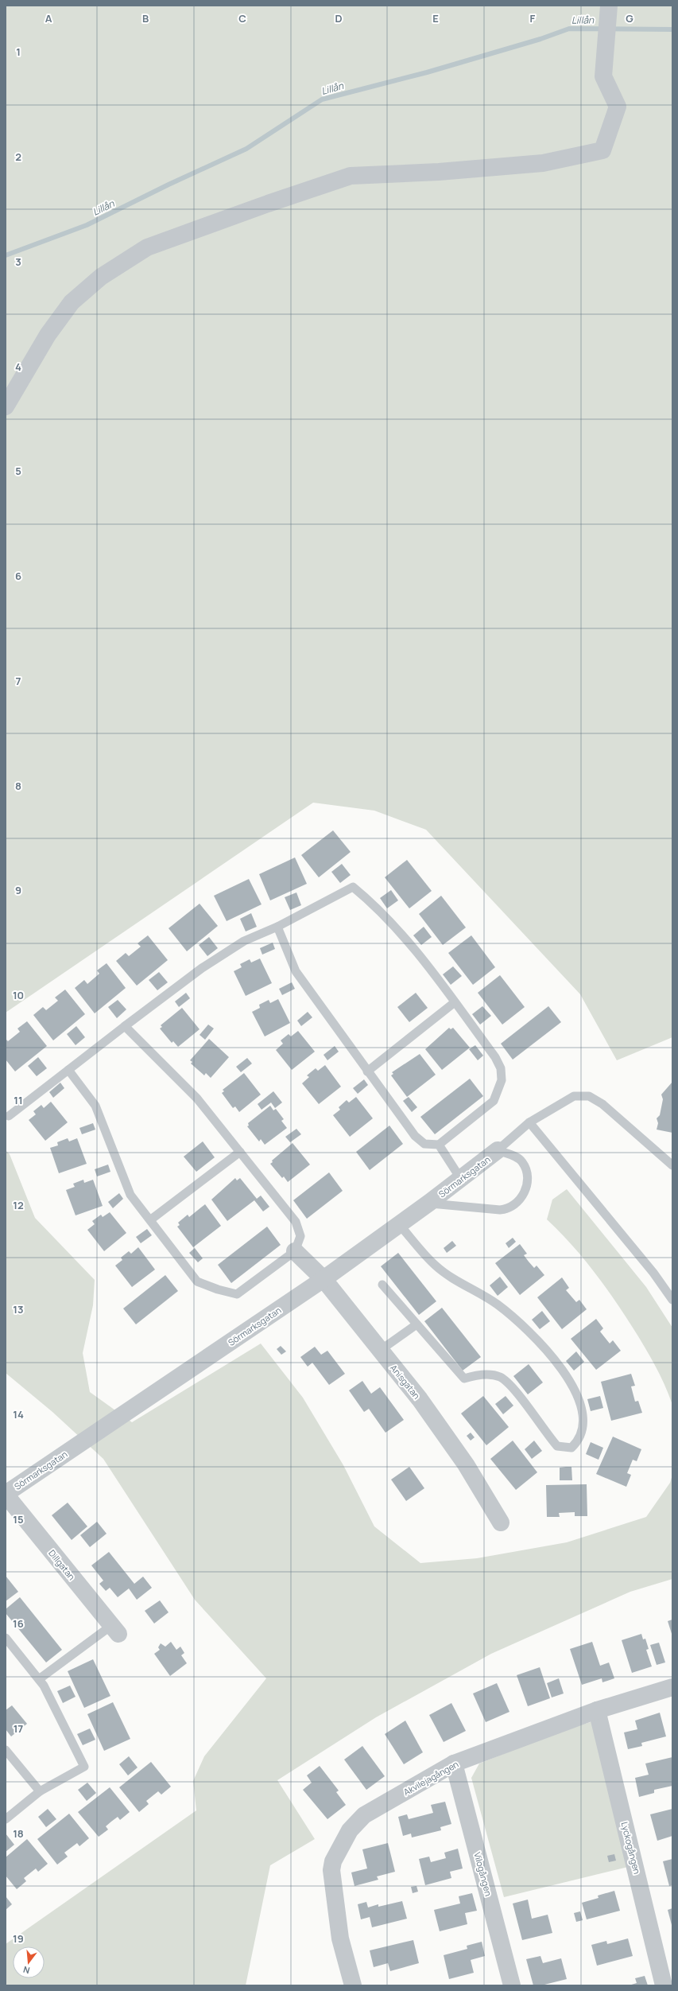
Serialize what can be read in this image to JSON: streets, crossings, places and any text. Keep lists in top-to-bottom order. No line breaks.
{"streets":{"street":["Sörmarksgatan","Anisgatan","Dillgatan","Akvilejagången","Lyckogången","Vilogången"]},"crossings":[["Sörmarksgatan","Anisgatan"],["Sörmarksgatan","Dillgatan"],["Akvilejagången","Lyckogången"],["Akvilejagången","Vilogången"]],"water":["Lillån"],"north":"bottom","grid":{"columns":["A","B","C","D","E","F","G"],"rows":["1","2","3","4","5","6","7","8","9","10","11","12","13","14","15","16","17","18","19"]}}
